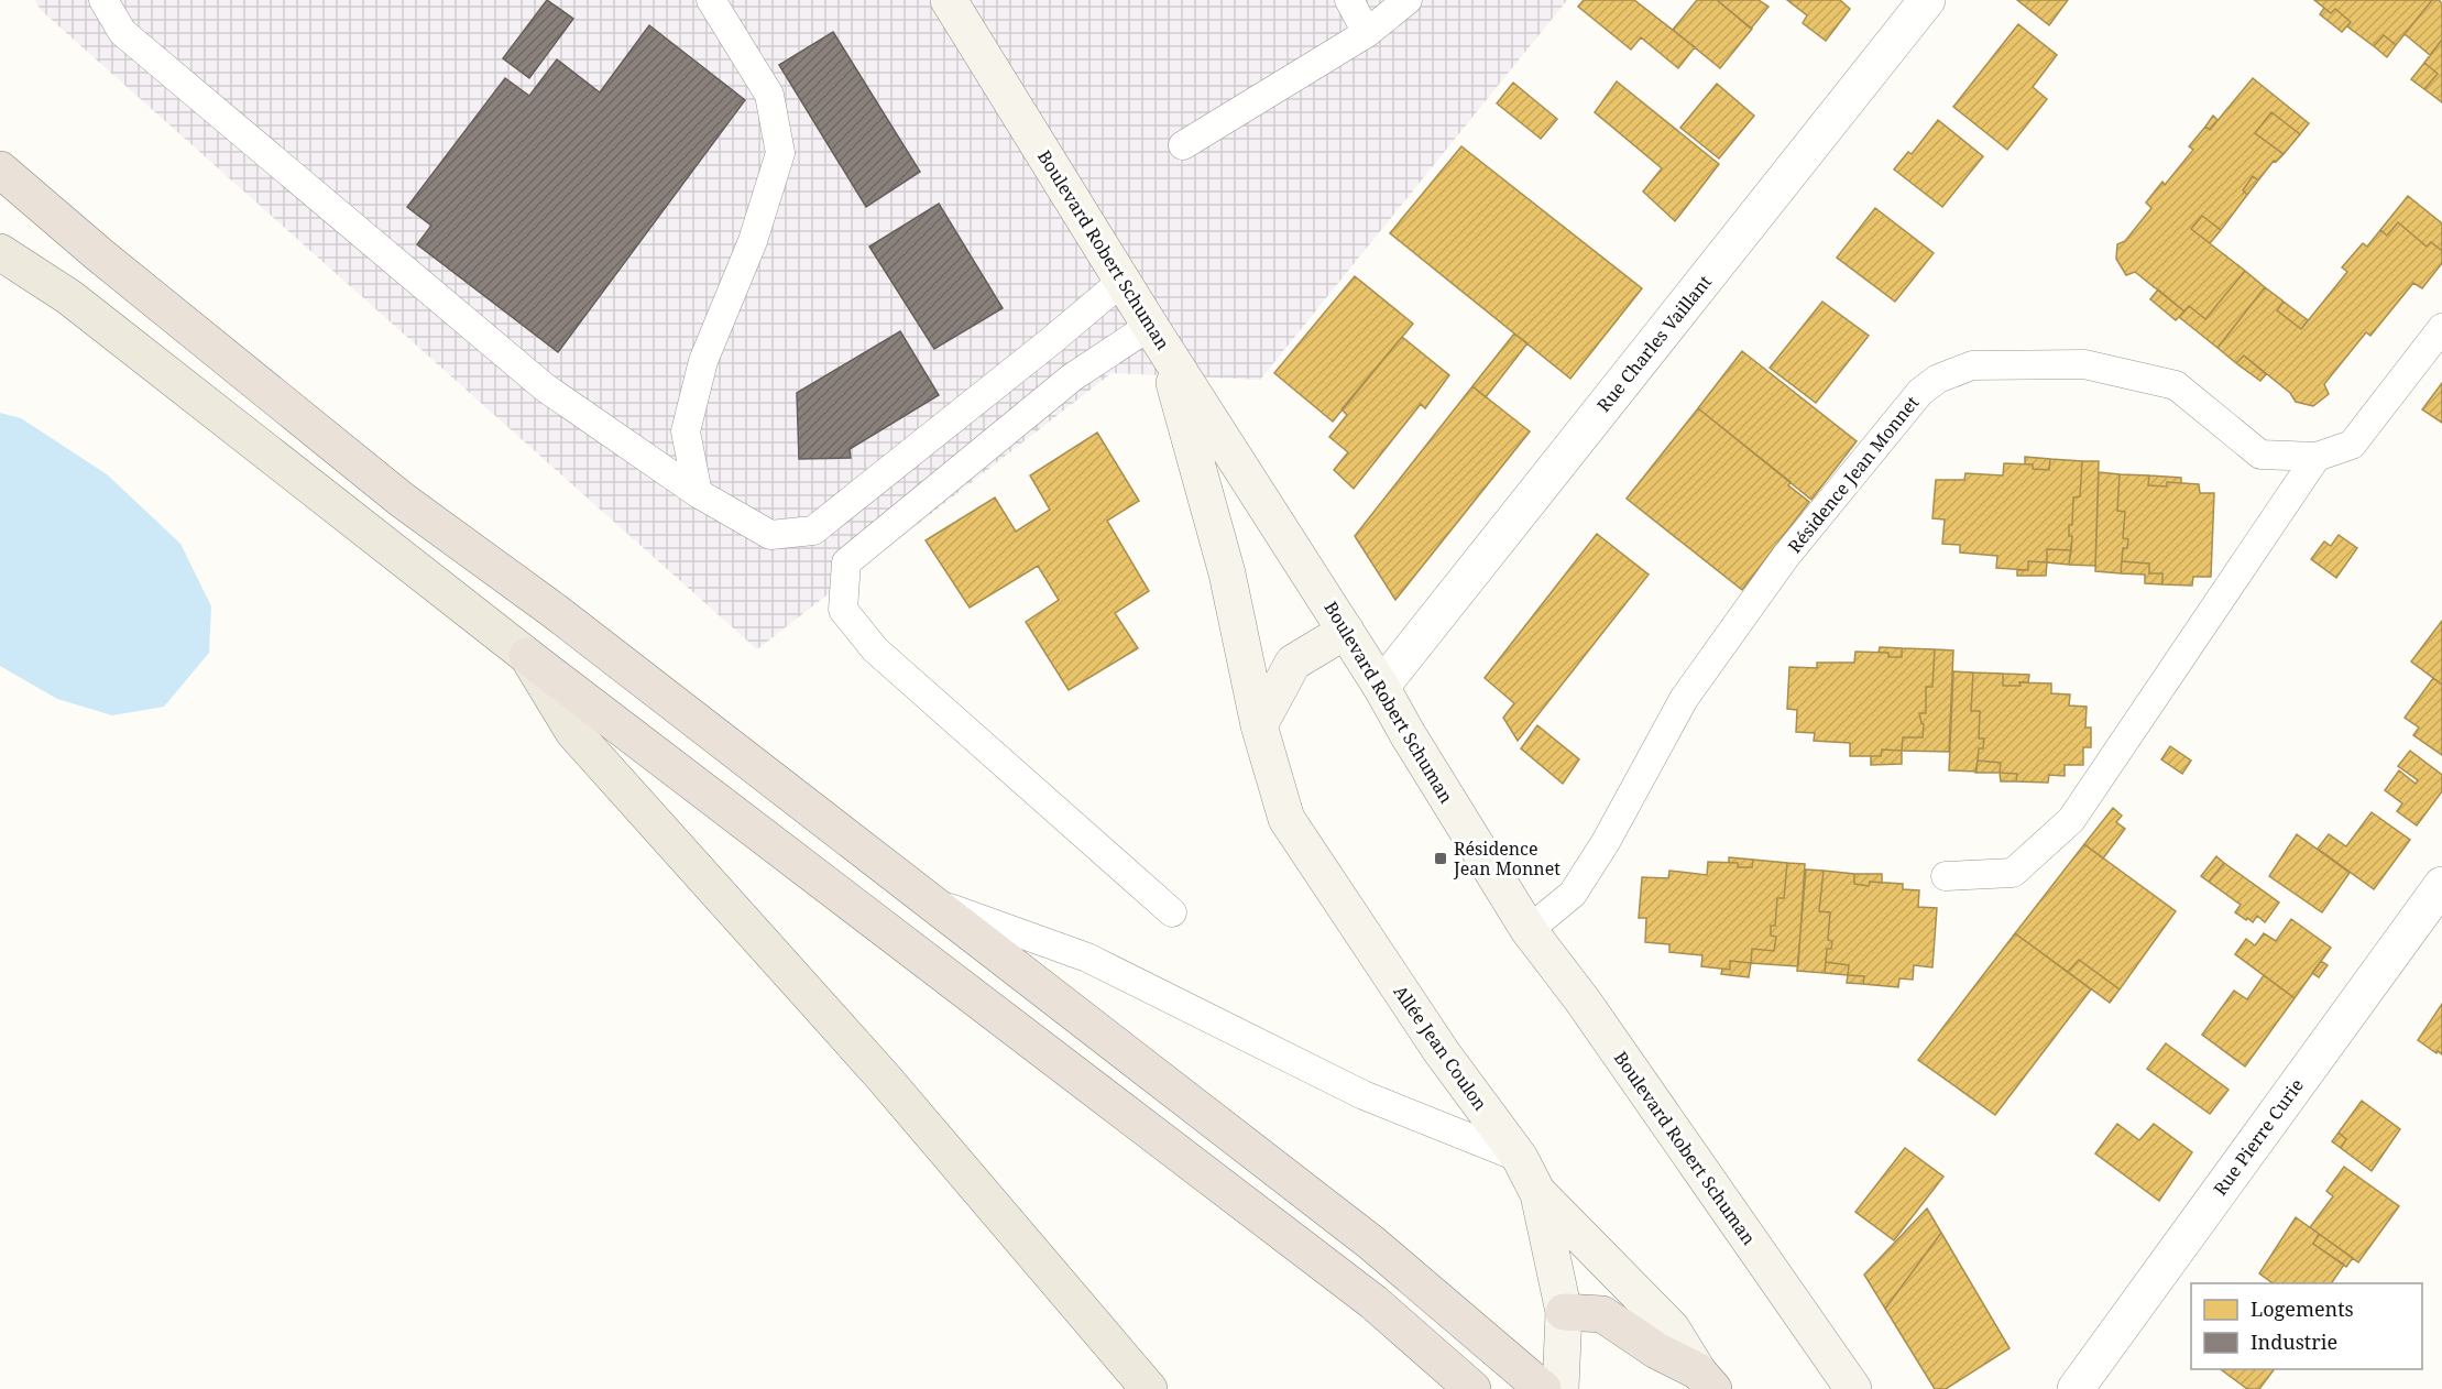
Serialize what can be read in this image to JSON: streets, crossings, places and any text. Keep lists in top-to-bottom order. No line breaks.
{"streets":{"street":["Boulevard Robert Schuman","Rue Charles Vaillant","Allée Jean Coulon","Rue Pierre Curie"],"lane":["Résidence Jean Monnet"]},"crossings":[["Boulevard Robert Schuman","Rue Charles Vaillant"],["Boulevard Robert Schuman","Résidence Jean Monnet"],["Boulevard Robert Schuman","Allée Jean Coulon"]],"places":{"transit":["Résidence Jean Monnet"]},"legend":["Logements","Industrie"]}
